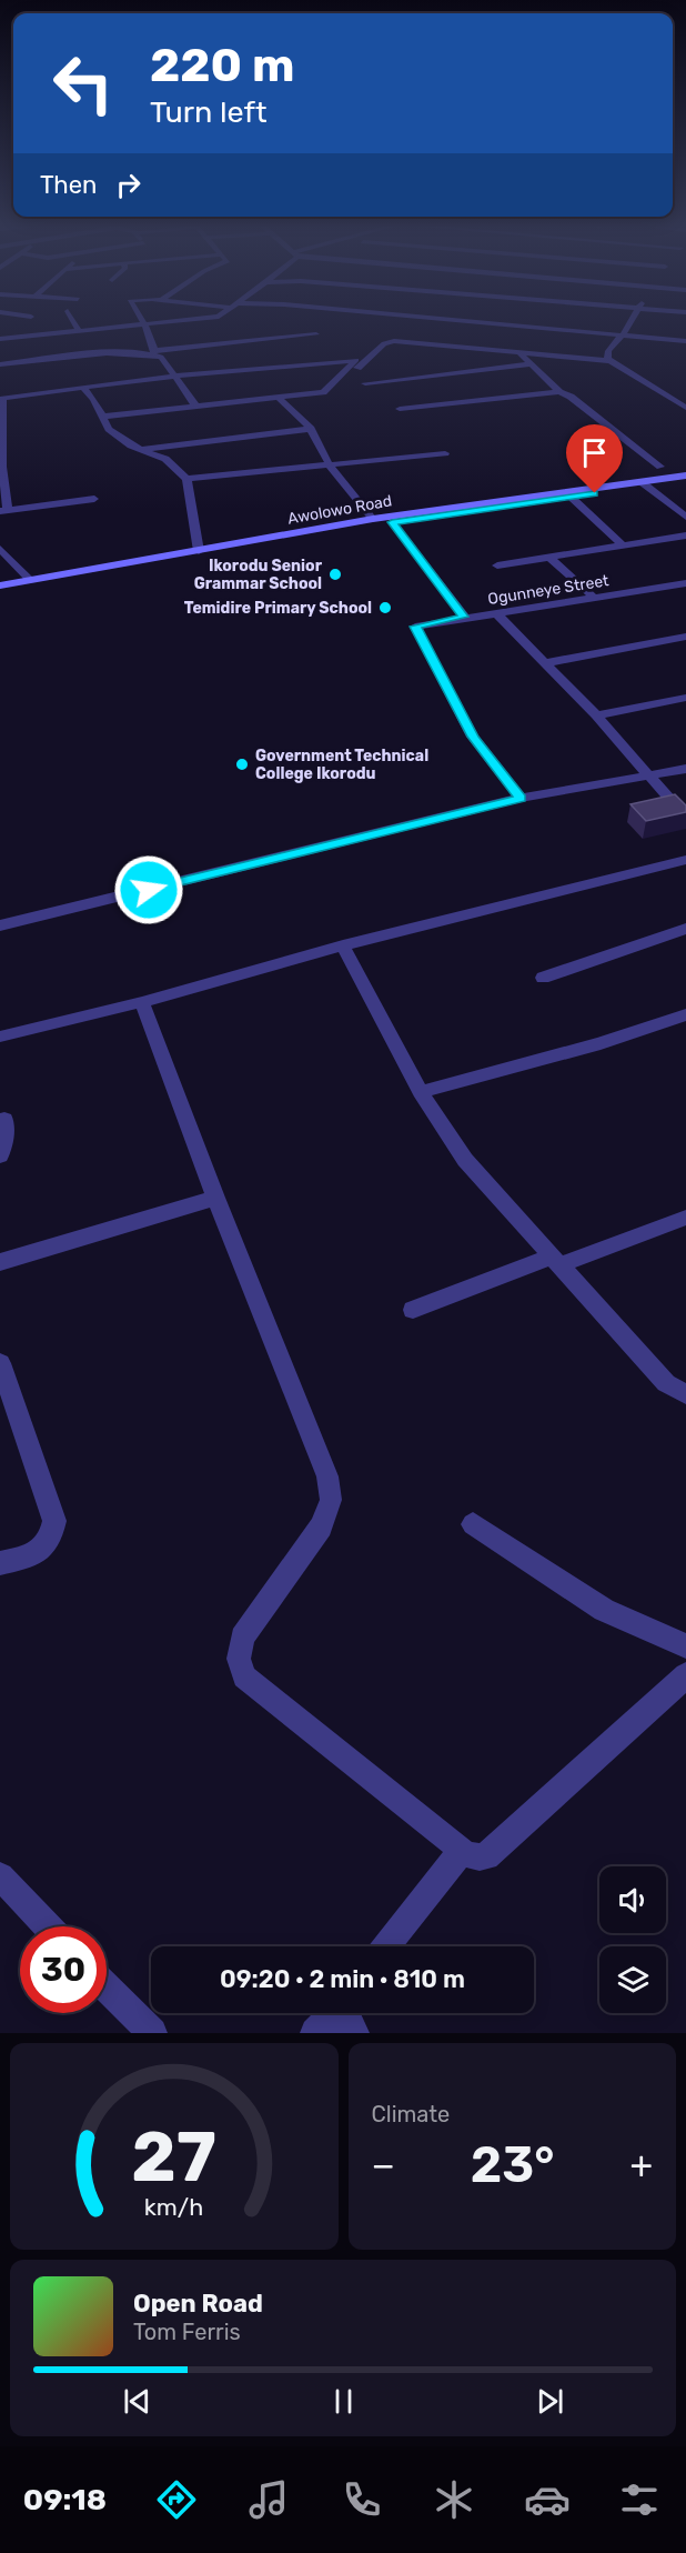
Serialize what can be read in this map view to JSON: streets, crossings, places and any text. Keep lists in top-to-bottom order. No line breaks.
{"streets":{"main road":["Awolowo Road"],"street":["Ogunneye Street"]},"places":["Ikorodu Senior Grammar School","Temidire Primary School","Government Technical College Ikorodu"],"page":{"turn":["220 m","Turn left"],"then":"Then","limit":"30","trip":"09:20 · 2 min · 810 m","tile":"Climate","heat":["−","23°","+"],"song":["Open Road","Tom Ferris"],"tabs":"09:18","gauge":["27","km/h"]}}
